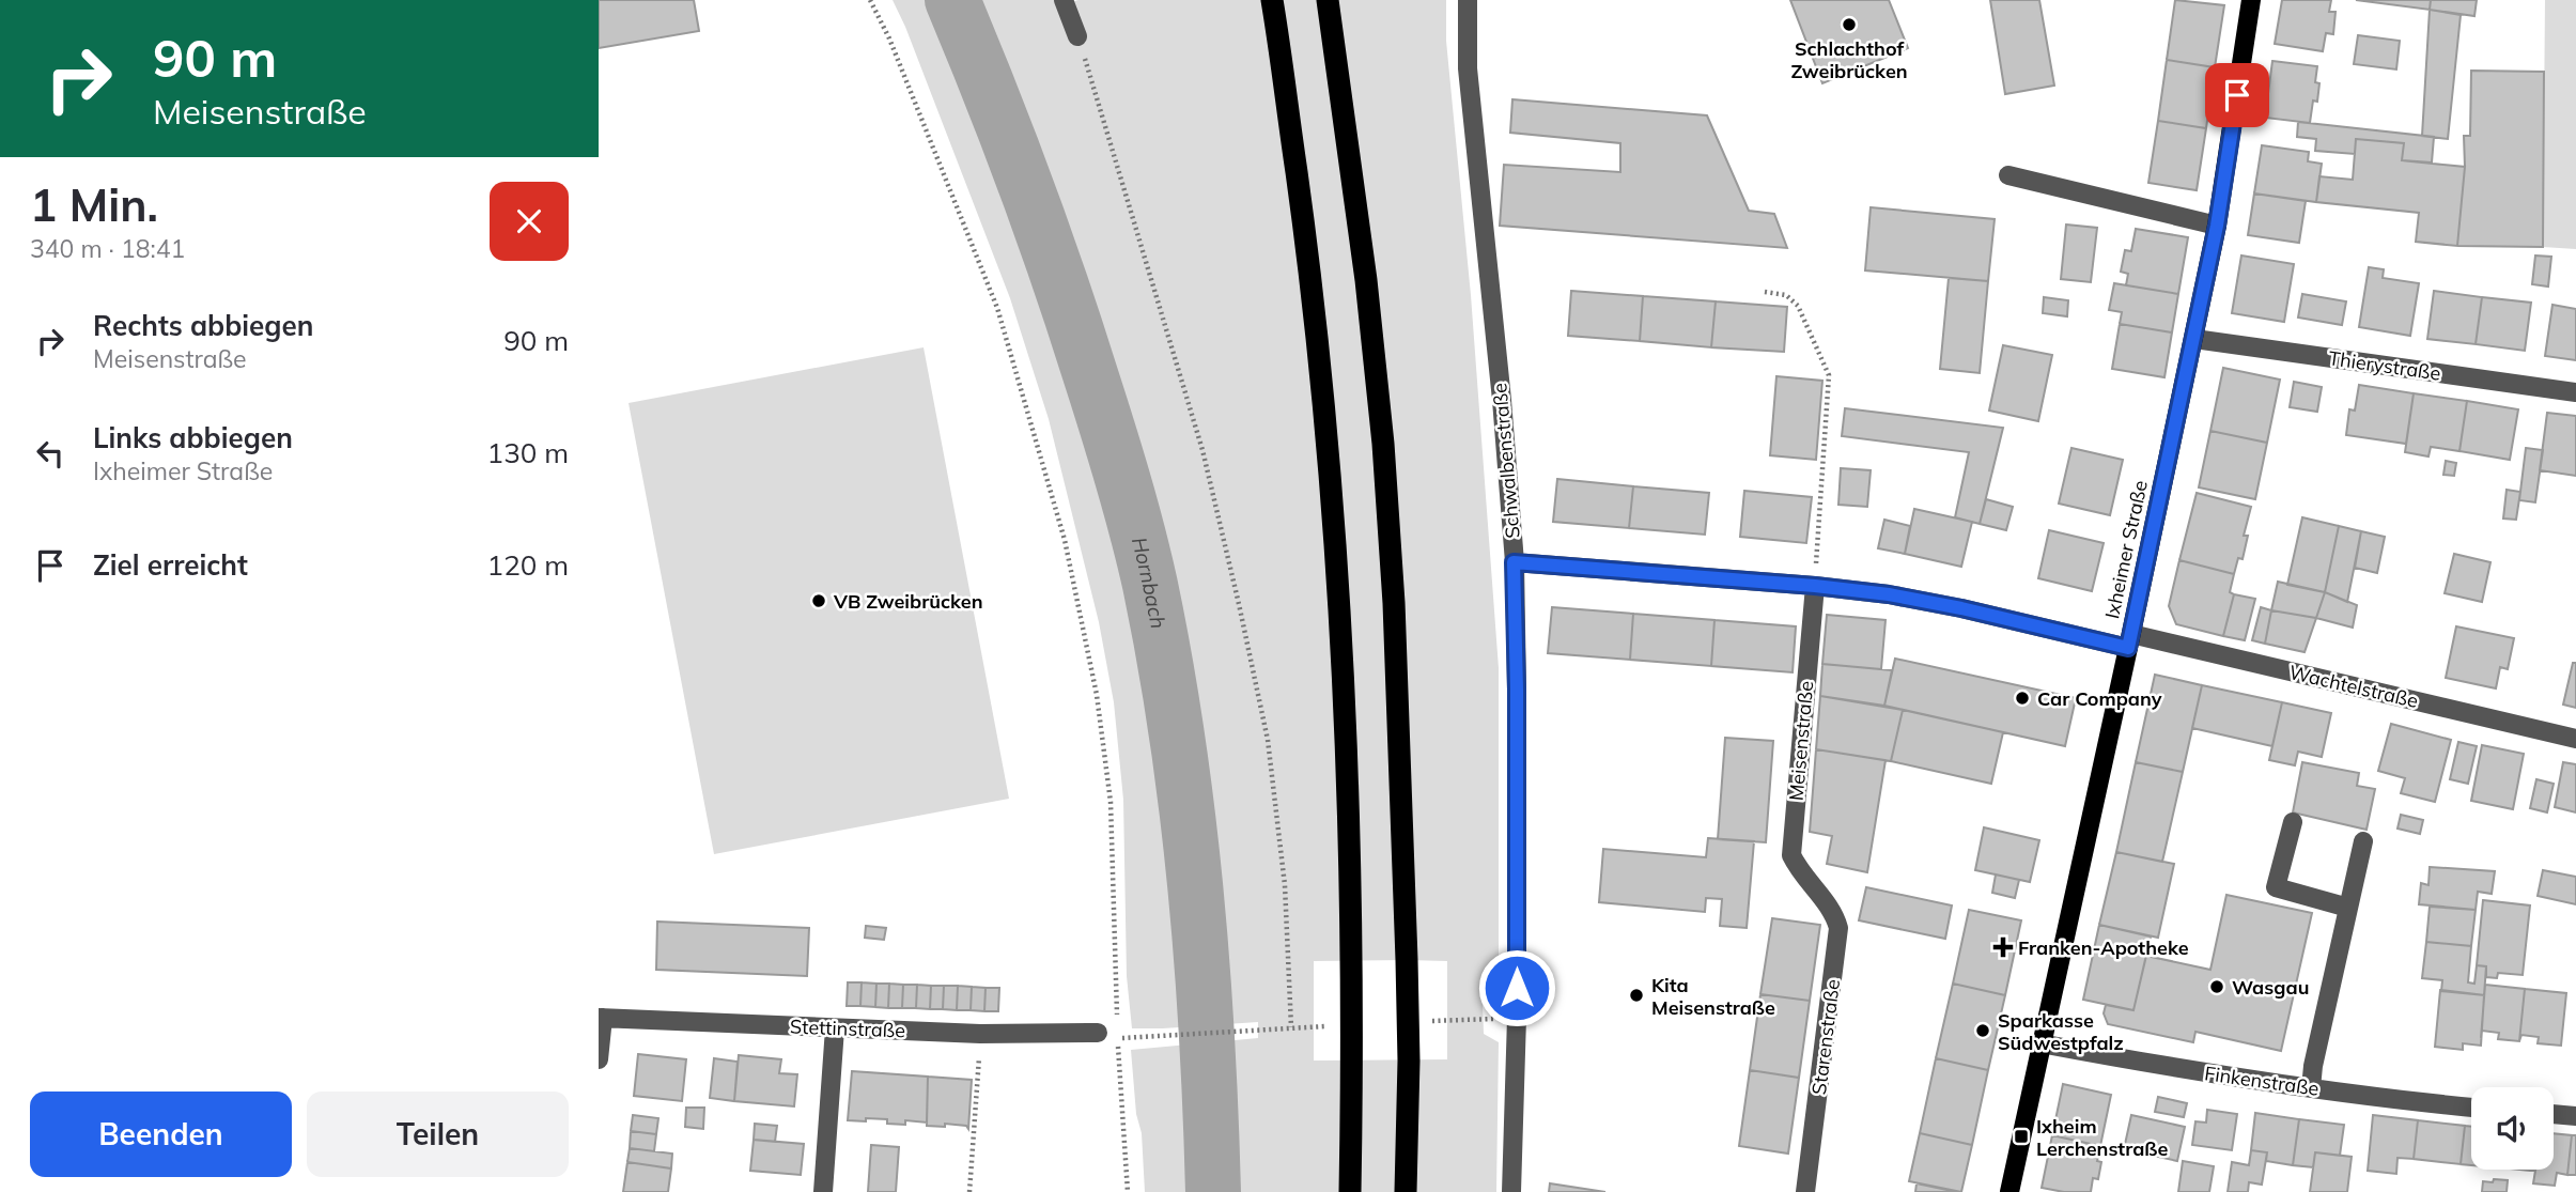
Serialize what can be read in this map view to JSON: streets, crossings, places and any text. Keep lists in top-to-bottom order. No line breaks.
{"streets":{"main road":["Ixheimer Straße"],"street":["Thierystraße","Schwalbenstraße","Wachtelstraße","Meisenstraße","Stettinstraße","Starenstraße","Finkenstraße"]},"crossings":[["Thierystraße","Ixheimer Straße"],["Ixheimer Straße","Wachtelstraße"],["Ixheimer Straße","Finkenstraße"],["Meisenstraße","Starenstraße"]],"water":["Hornbach"],"places":{"other":["Schlachthof Zweibrücken","VB Zweibrücken","Car Company","Wasgau","Kita Meisenstraße","Sparkasse Südwestpfalz"],"health":["Franken-Apotheke"],"transit":["Ixheim Lerchenstraße"]},"page":{"turn":["90 m","Meisenstraße"],"heading":["1 Min.","340 m · 18:41"],"list":[{"name":"Rechts abbiegen","note":"Meisenstraße","value":"90 m"},{"name":"Links abbiegen","note":"Ixheimer Straße","value":"130 m"},{"name":"Ziel erreicht","value":"120 m"}],"buttons":["Beenden","Teilen"]}}
